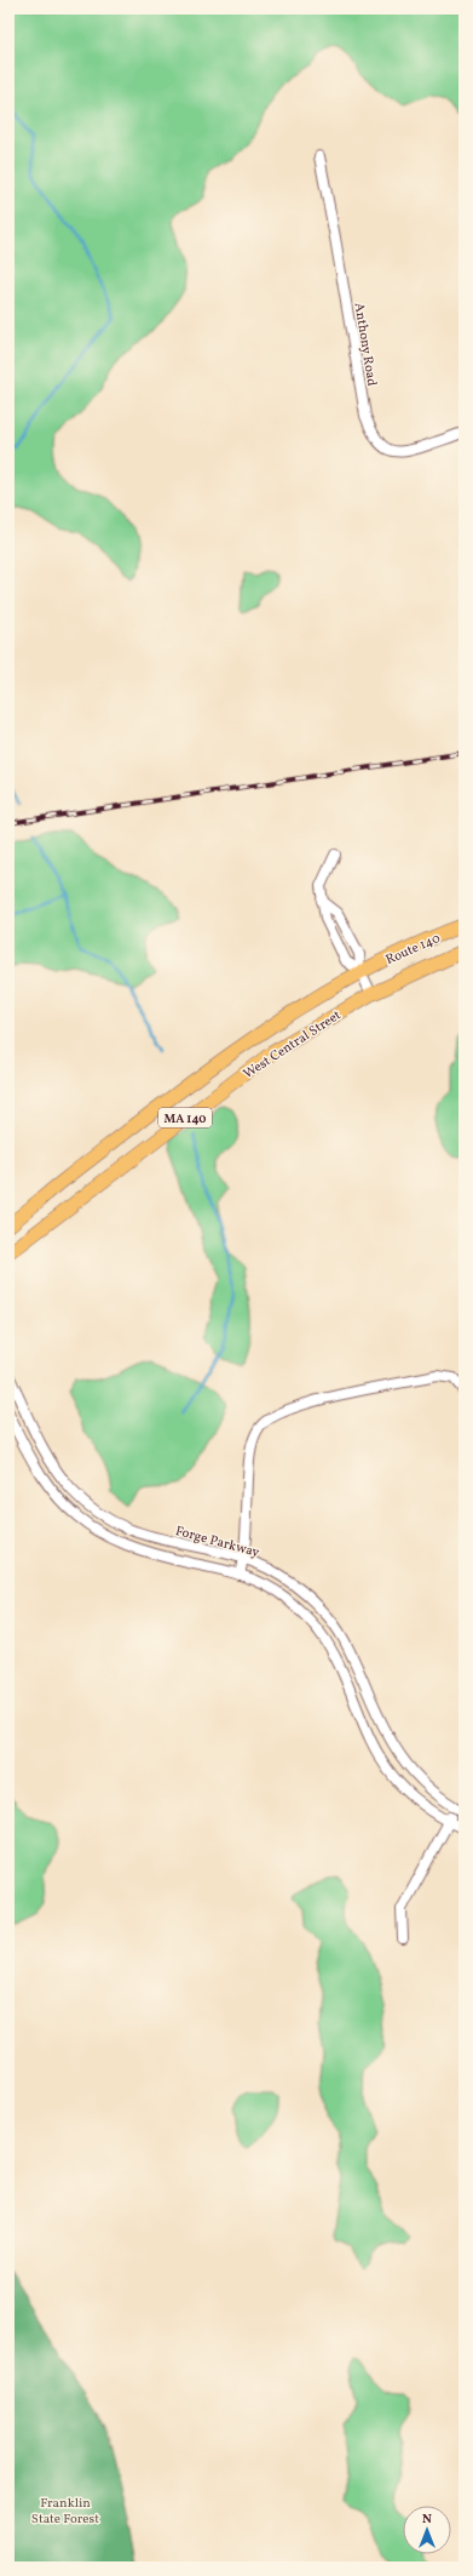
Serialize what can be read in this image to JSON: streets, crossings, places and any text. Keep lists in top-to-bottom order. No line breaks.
{"streets":{"main road":["Route 140","West Central Street","MA 140"],"street":["Anthony Road","Forge Parkway"]},"crossings":[["Route 140","West Central Street"]],"parks":["Franklin State Forest"],"north":"top"}
